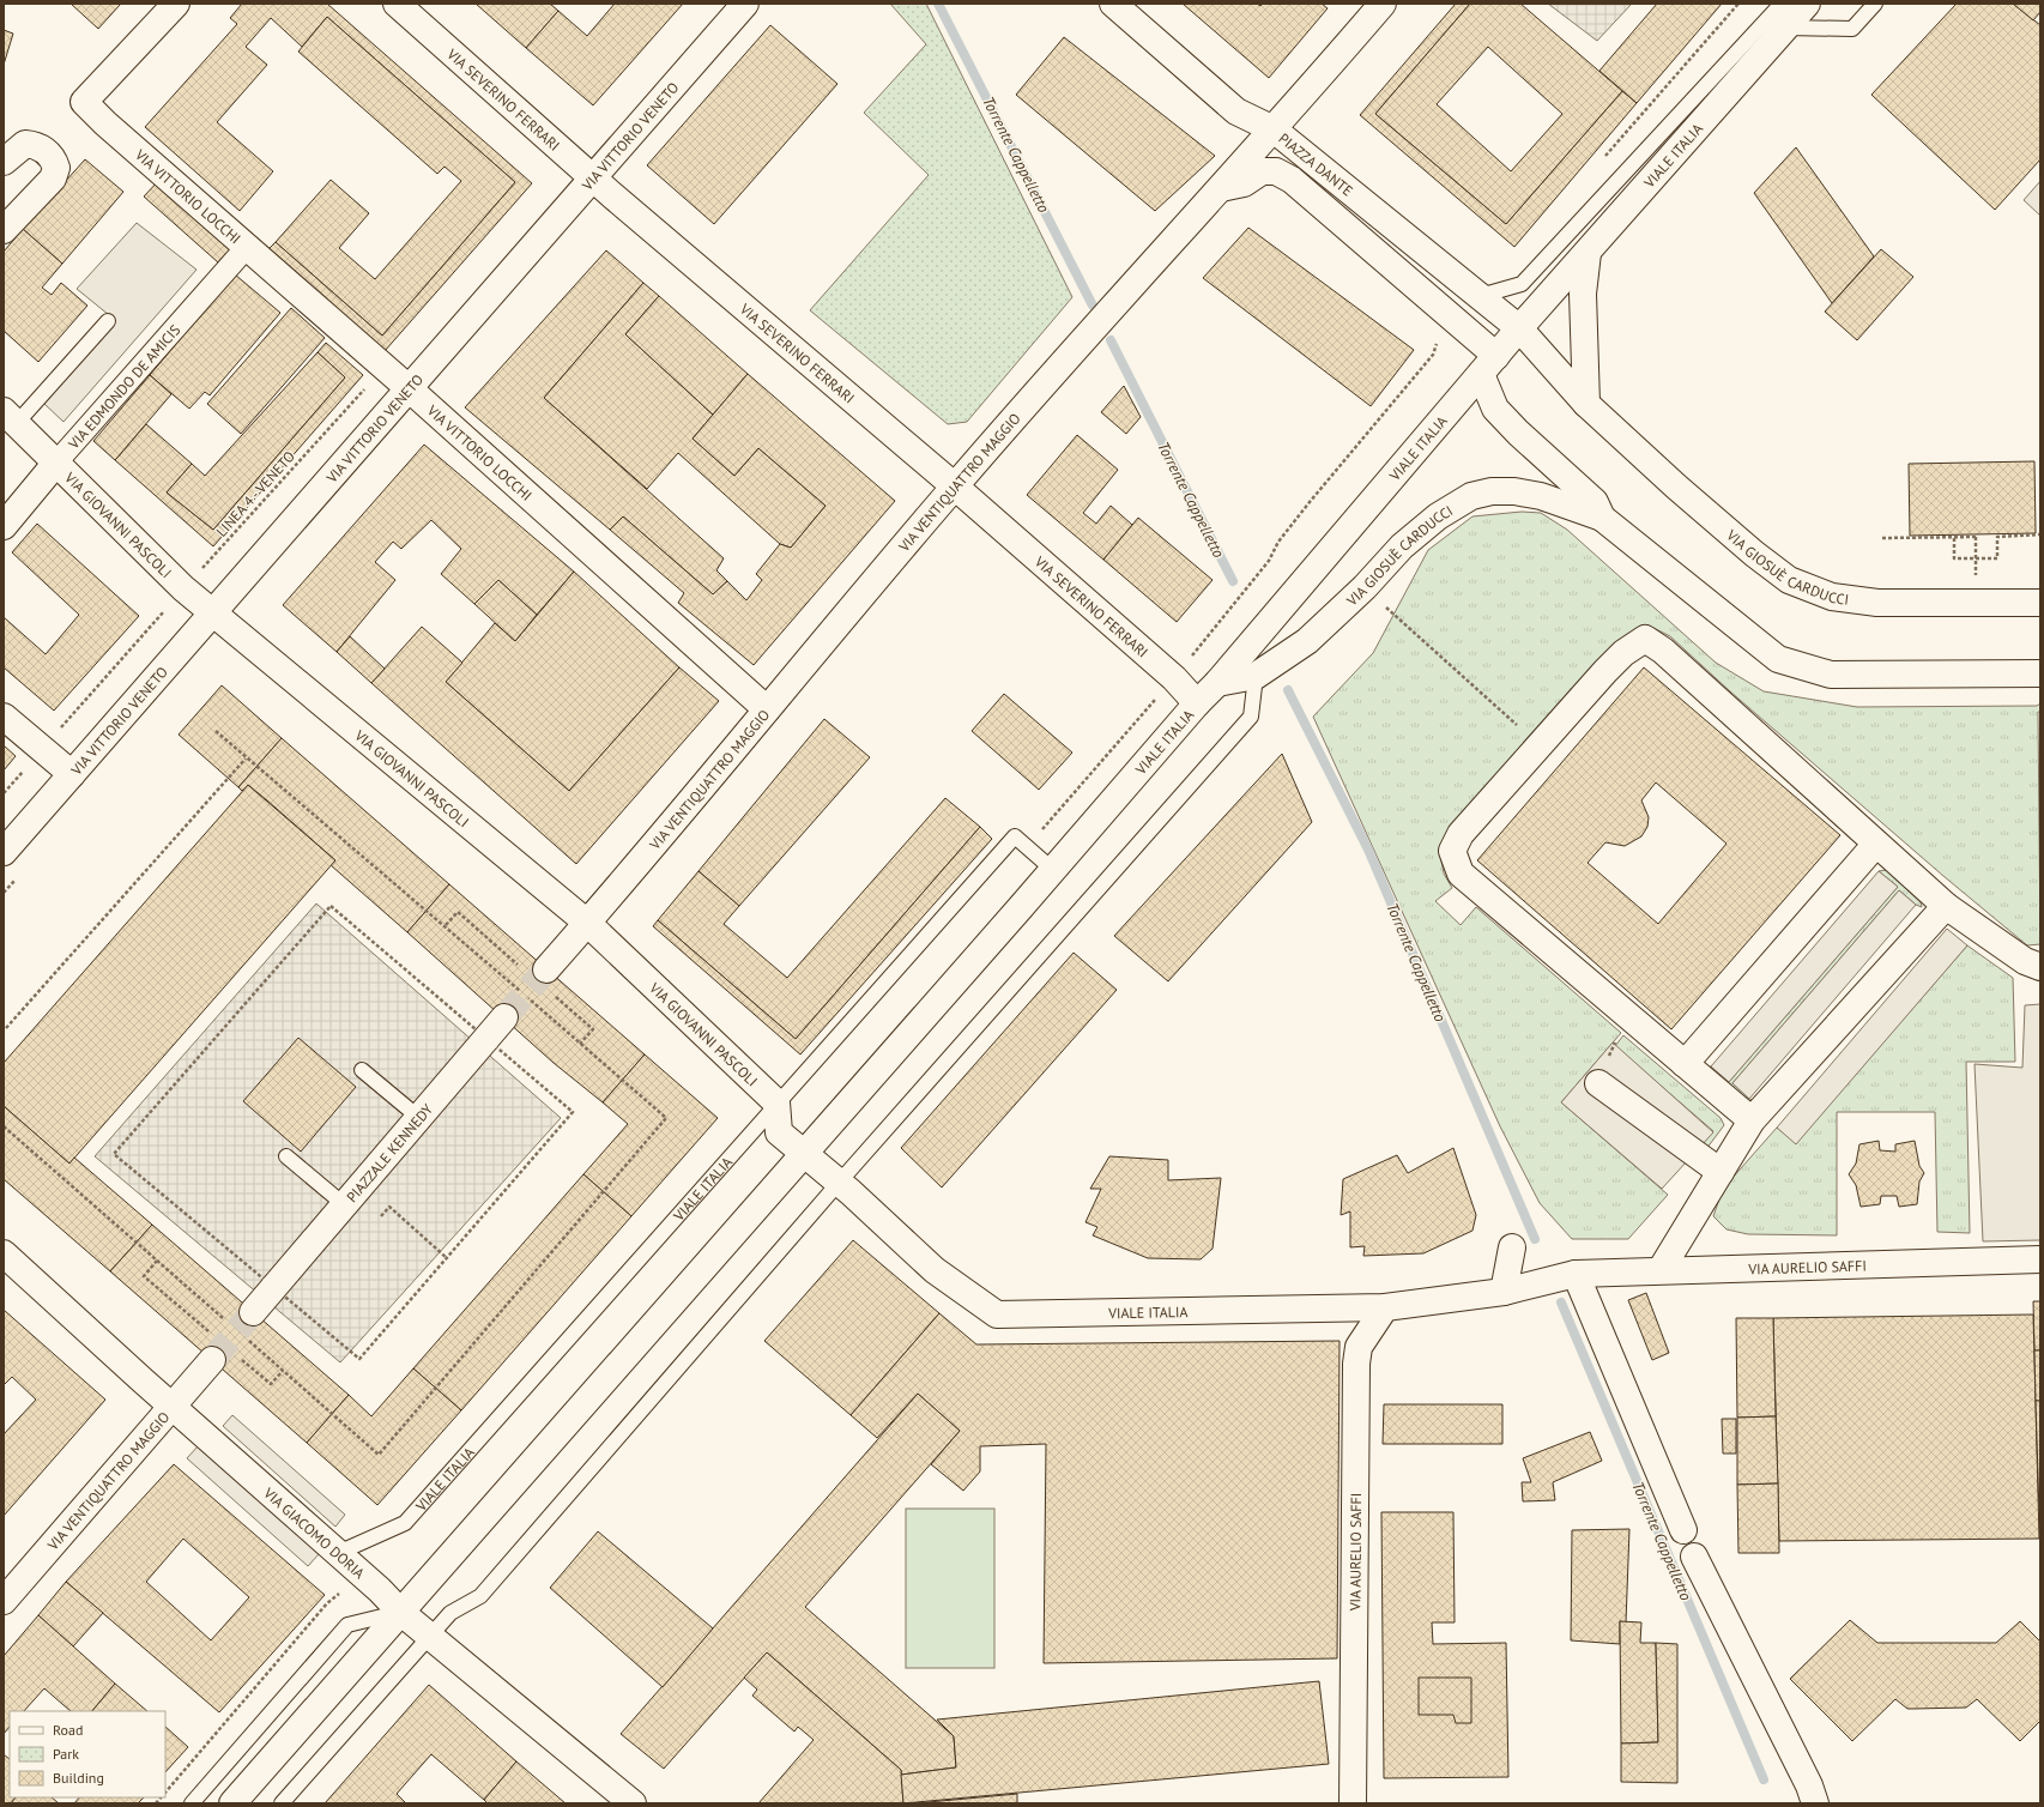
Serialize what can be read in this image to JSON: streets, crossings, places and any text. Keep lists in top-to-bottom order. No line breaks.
{"streets":{"street":["VIA SEVERINO FERRARI","VIA VITTORIO VENETO","VIALE ITALIA","PIAZZA DANTE","VIA VITTORIO LOCCHI","VIA EDMONDO DE AMICIS","VIA VENTIQUATTRO MAGGIO","VIA GIOVANNI PASCOLI","VIA GIOSUÈ CARDUCCI","PIAZZALE KENNEDY","VIA AURELIO SAFFI","VIA GIACOMO DORIA"],"path":["LINEA 4 - VENETO"]},"crossings":[["VIA SEVERINO FERRARI","VIA VITTORIO VENETO"],["VIA SEVERINO FERRARI","VIALE ITALIA"],["VIA SEVERINO FERRARI","VIA VENTIQUATTRO MAGGIO"],["VIA VITTORIO VENETO","VIA VITTORIO LOCCHI"],["VIA VITTORIO VENETO","VIA GIOVANNI PASCOLI"],["VIALE ITALIA","PIAZZA DANTE"],["VIALE ITALIA","VIA GIOVANNI PASCOLI"],["VIALE ITALIA","VIA GIOSUÈ CARDUCCI"],["VIALE ITALIA","VIA AURELIO SAFFI"],["VIALE ITALIA","VIA GIACOMO DORIA"],["PIAZZA DANTE","VIA VENTIQUATTRO MAGGIO"],["PIAZZA DANTE","VIA GIOSUÈ CARDUCCI"],["VIA VITTORIO LOCCHI","VIA EDMONDO DE AMICIS"],["VIA VITTORIO LOCCHI","VIA VENTIQUATTRO MAGGIO"],["VIA VITTORIO LOCCHI","LINEA 4 - VENETO"],["VIA EDMONDO DE AMICIS","VIA GIOVANNI PASCOLI"],["VIA VENTIQUATTRO MAGGIO","VIA GIOVANNI PASCOLI"],["VIA VENTIQUATTRO MAGGIO","VIA GIACOMO DORIA"],["LINEA 4 - VENETO","VIA GIOVANNI PASCOLI"]],"water":["Torrente Cappelletto"],"legend":["Road","Park","Building"]}
